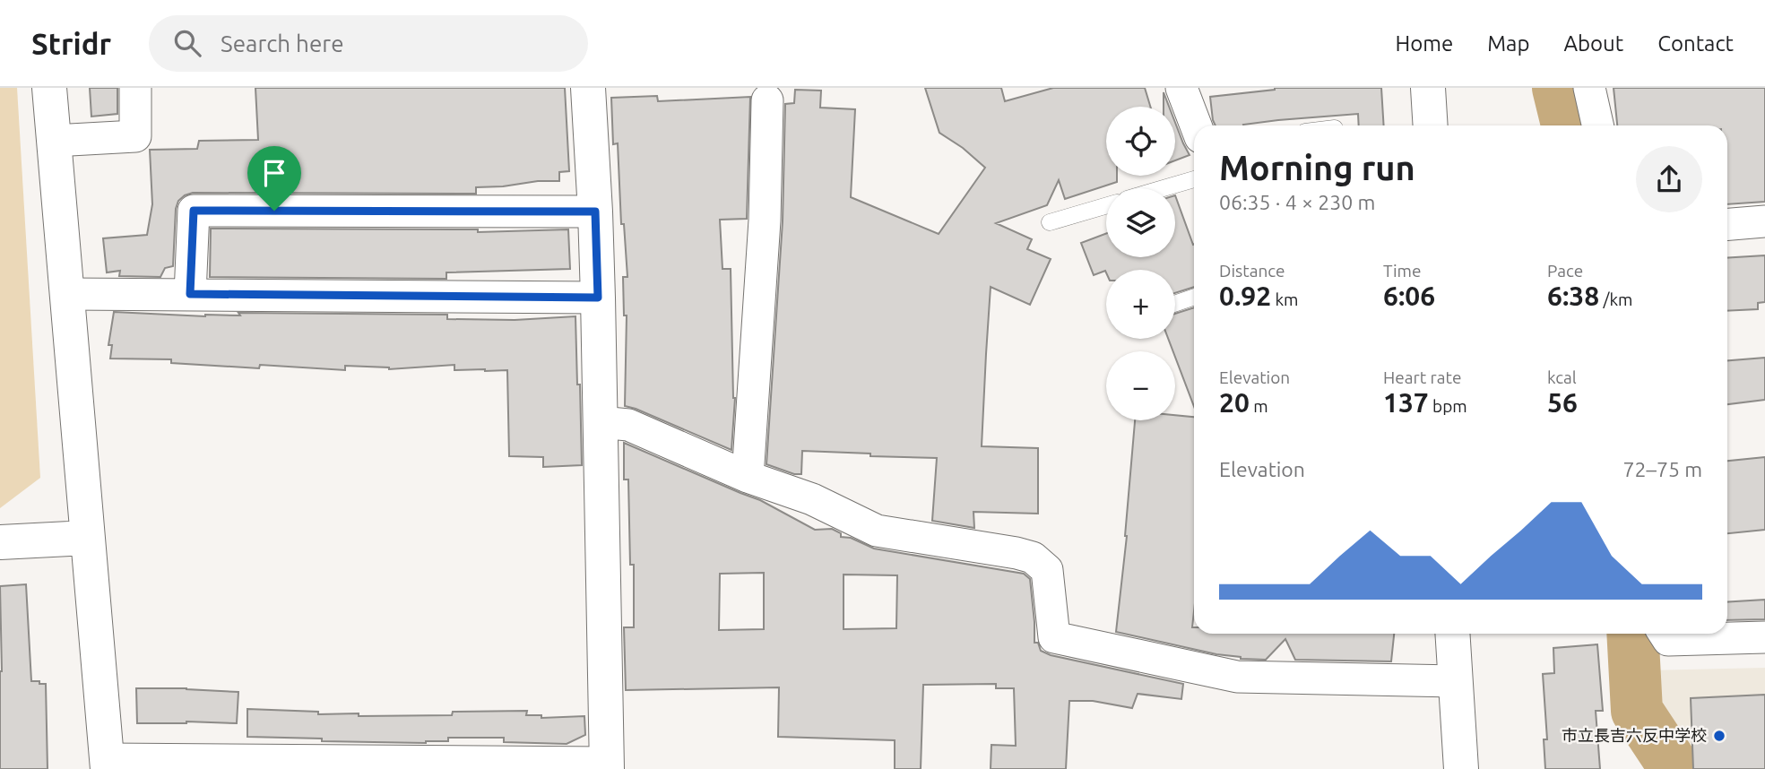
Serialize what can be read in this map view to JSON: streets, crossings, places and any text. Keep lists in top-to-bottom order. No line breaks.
{"places":["市立長吉六反中学校"],"page":{"header":"Stridr","search":"Search here","nav":["Home","Map","About","Contact"],"map_buttons":["+","−"],"heading":["Morning run","06:35 · 4 × 230 m"],"stats":[["Distance","0.92 km"],["Time","6:06"],["Pace","6:38 /km"],["Elevation","20 m"],["Heart rate","137 bpm"],["kcal","56"]],"chart":["Elevation","72–75 m"]}}
